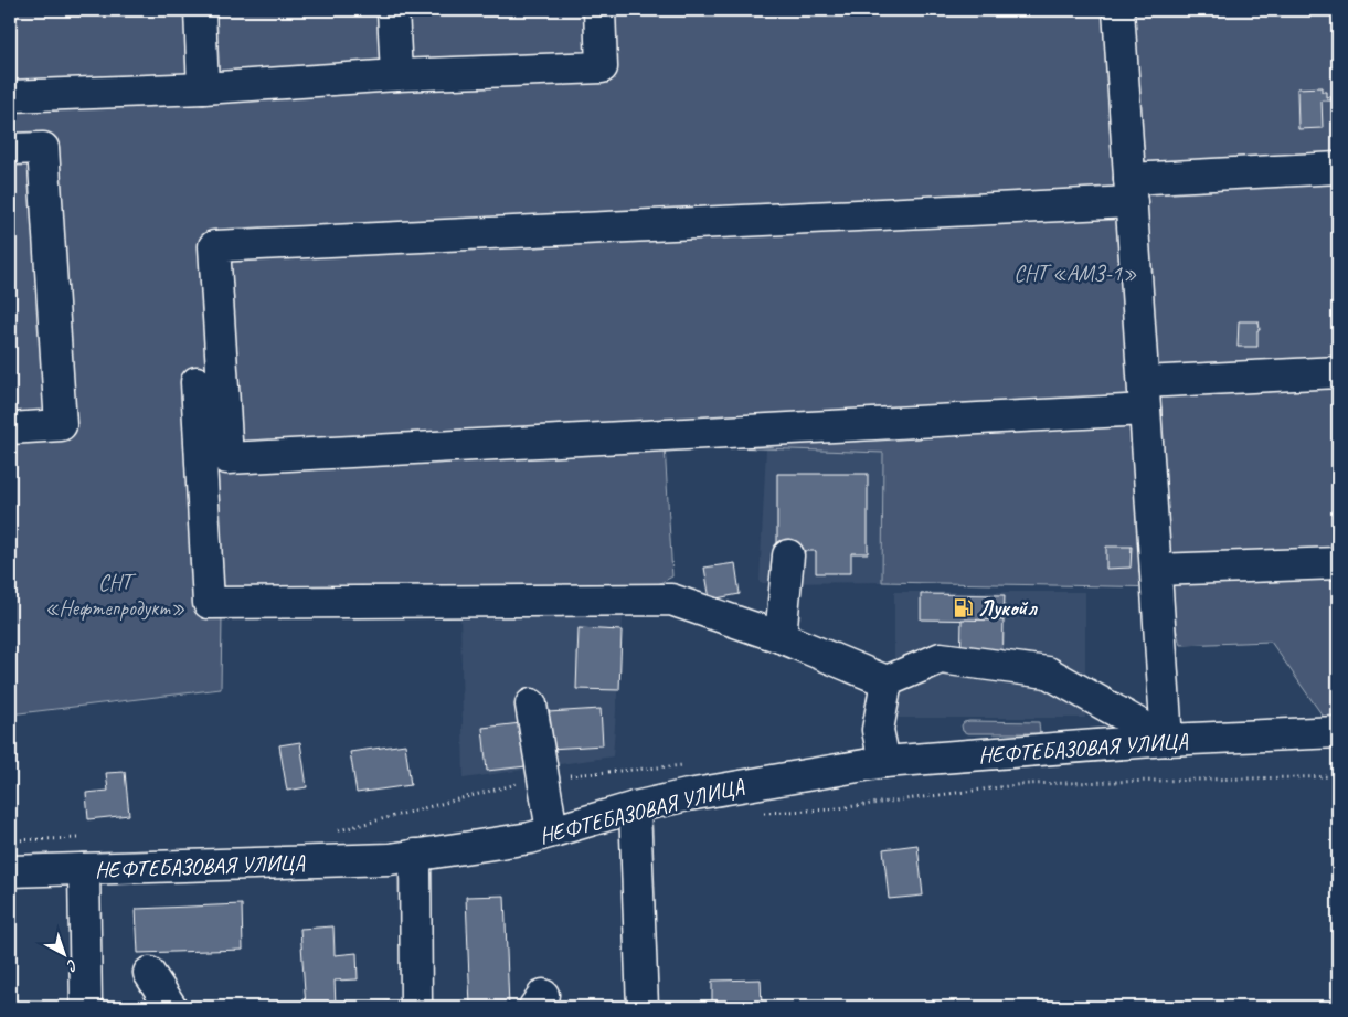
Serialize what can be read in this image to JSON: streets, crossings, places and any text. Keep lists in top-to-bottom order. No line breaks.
{"streets":{"street":["НЕФТЕБАЗОВАЯ УЛИЦА"]},"parks":["СНТ «АМЗ-1»","СНТ «Нефтепродукт»"],"places":{"fuel station":["Лукойл"]},"north":"bottom right"}
